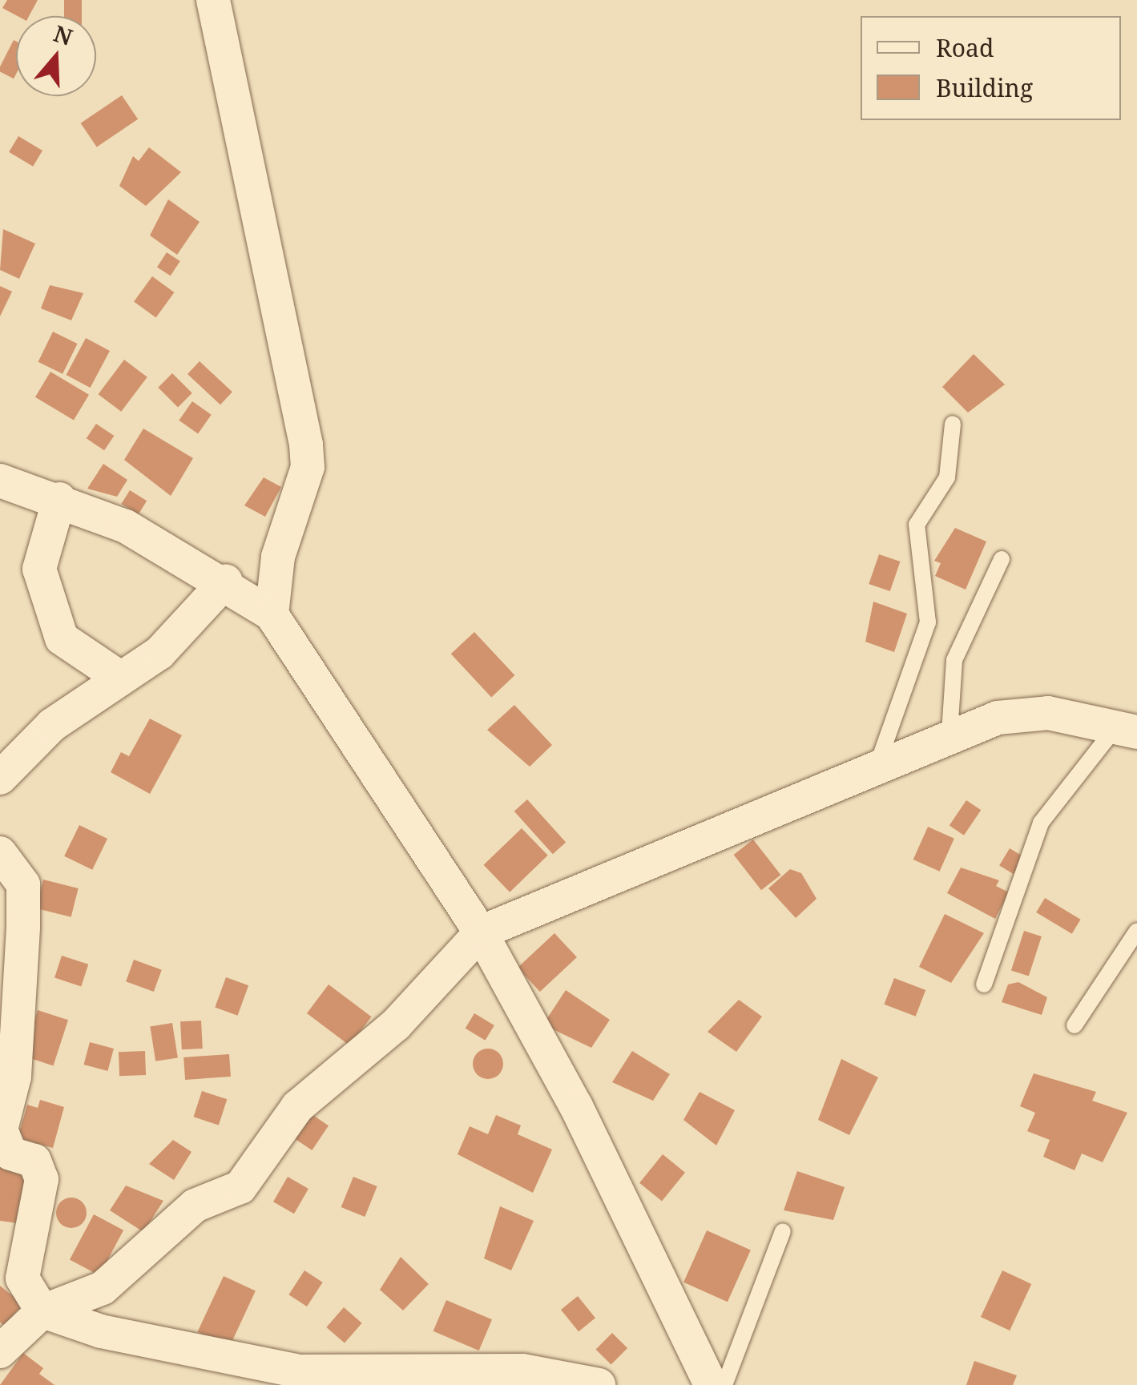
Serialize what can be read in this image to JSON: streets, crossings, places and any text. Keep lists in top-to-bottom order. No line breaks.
{"legend":["Road","Building"],"north":"top"}
